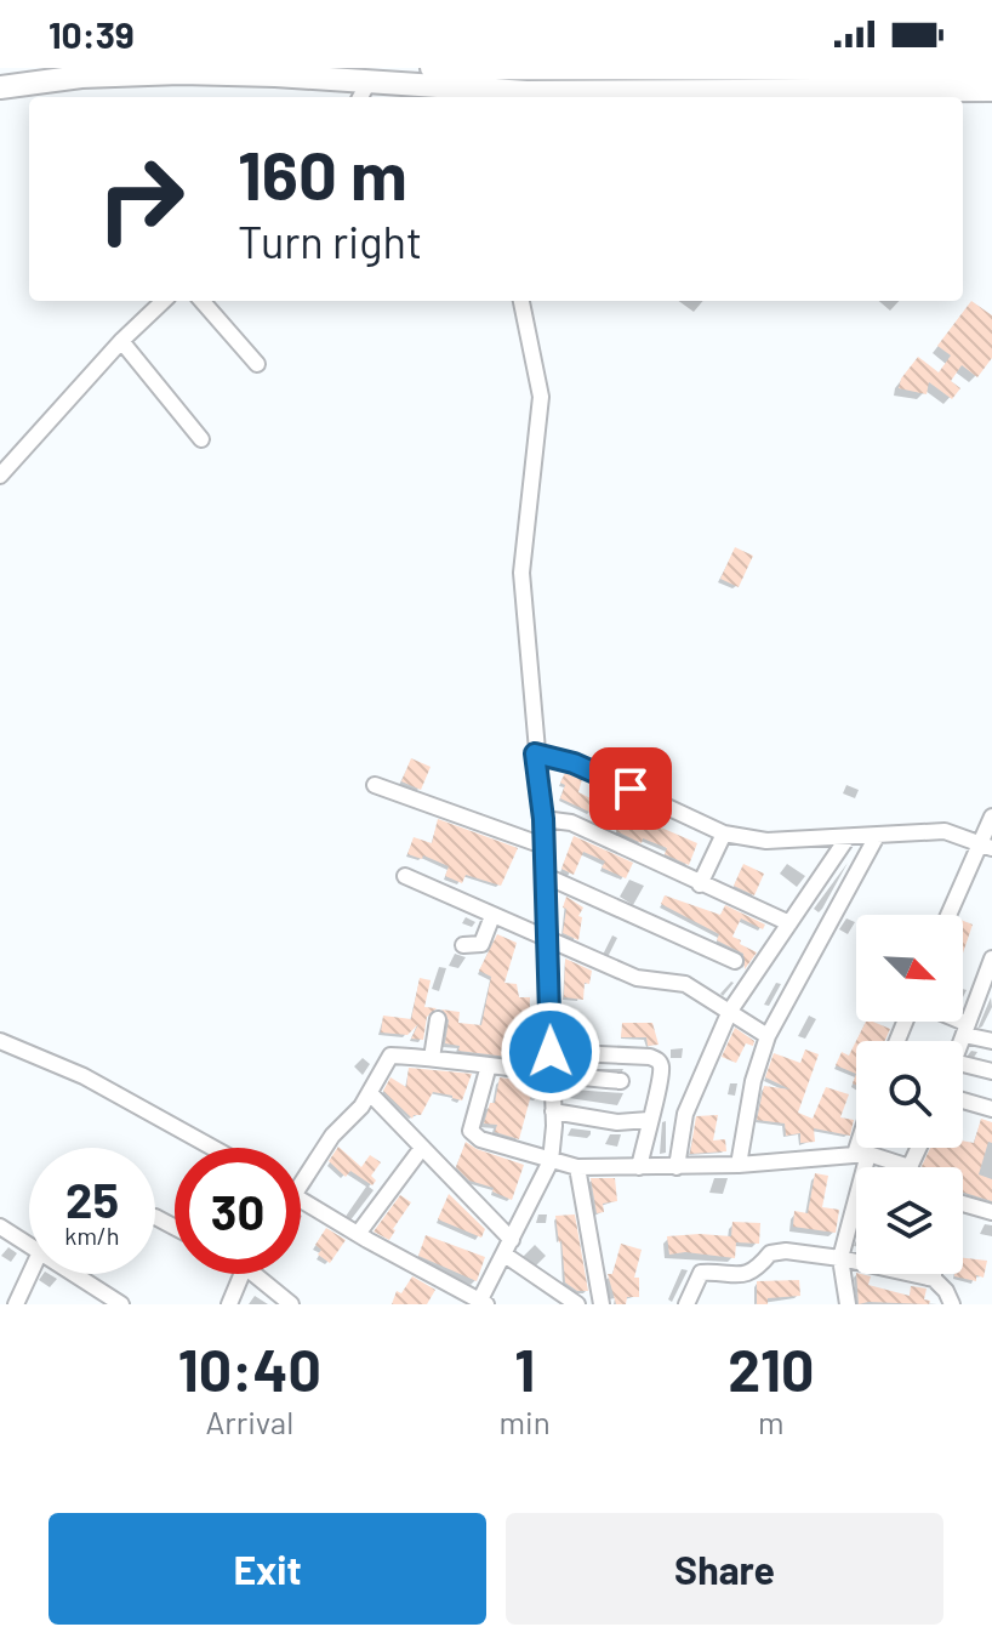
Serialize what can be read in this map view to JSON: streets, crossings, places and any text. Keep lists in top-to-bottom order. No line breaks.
{"north":"bottom right","page":{"status":"10:39","turn":["160 m","Turn right"],"speed":"25 km/h","limit":"30","eta":["10:40","Arrival","1","min","210","m"],"buttons":["Exit","Share"]}}
